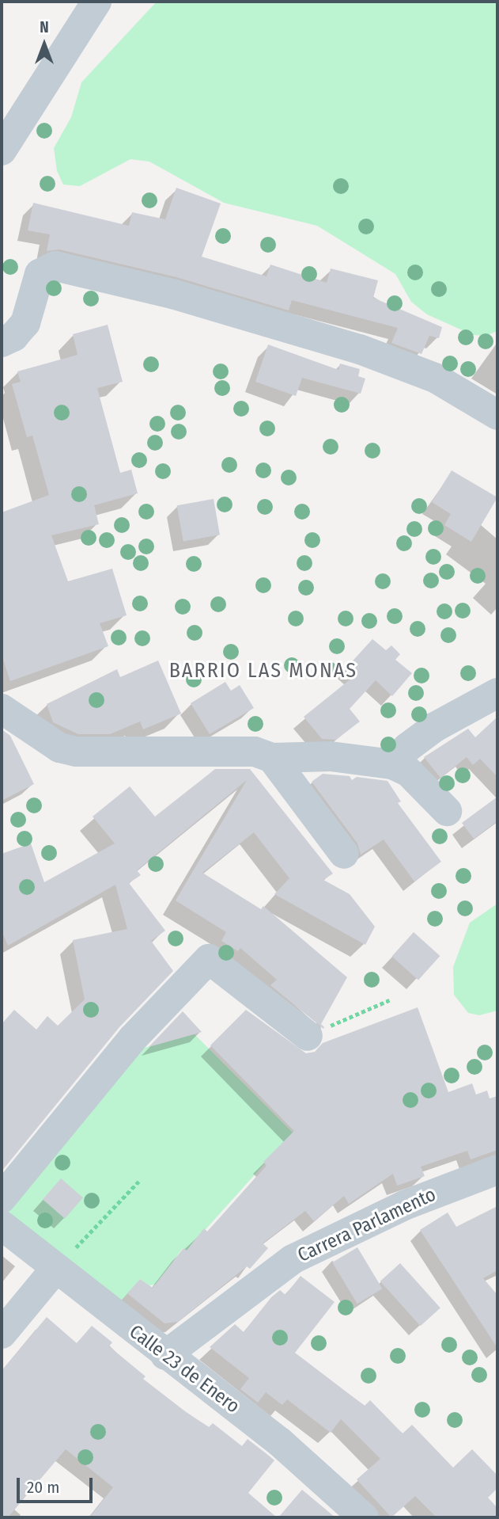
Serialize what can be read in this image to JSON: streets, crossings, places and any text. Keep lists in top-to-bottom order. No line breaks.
{"streets":{"street":["Carrera Parlamento","Calle 23 de Enero"]},"crossings":[["Carrera Parlamento","Calle 23 de Enero"]],"districts":["BARRIO LAS MONAS"],"scale_bar":"20 m","north":"top"}
